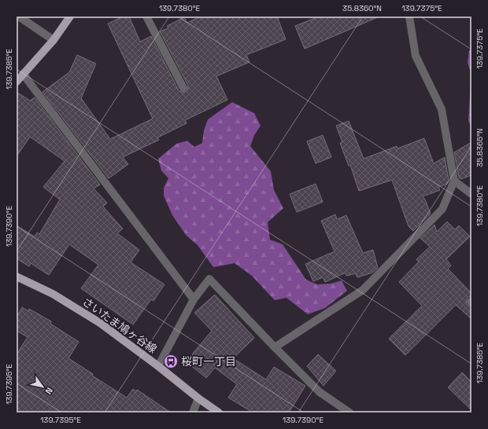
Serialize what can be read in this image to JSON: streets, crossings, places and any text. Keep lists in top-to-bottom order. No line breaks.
{"streets":{"main road":["さいたま鳩ヶ谷線"]},"places":{"bus stop":["桜町一丁目"]},"north":"bottom right","coordinates":["139.7380°E","35.8360°N","139.7375°E","139.7385°E","35.8365°N","139.7390°E","139.7395°E"]}
